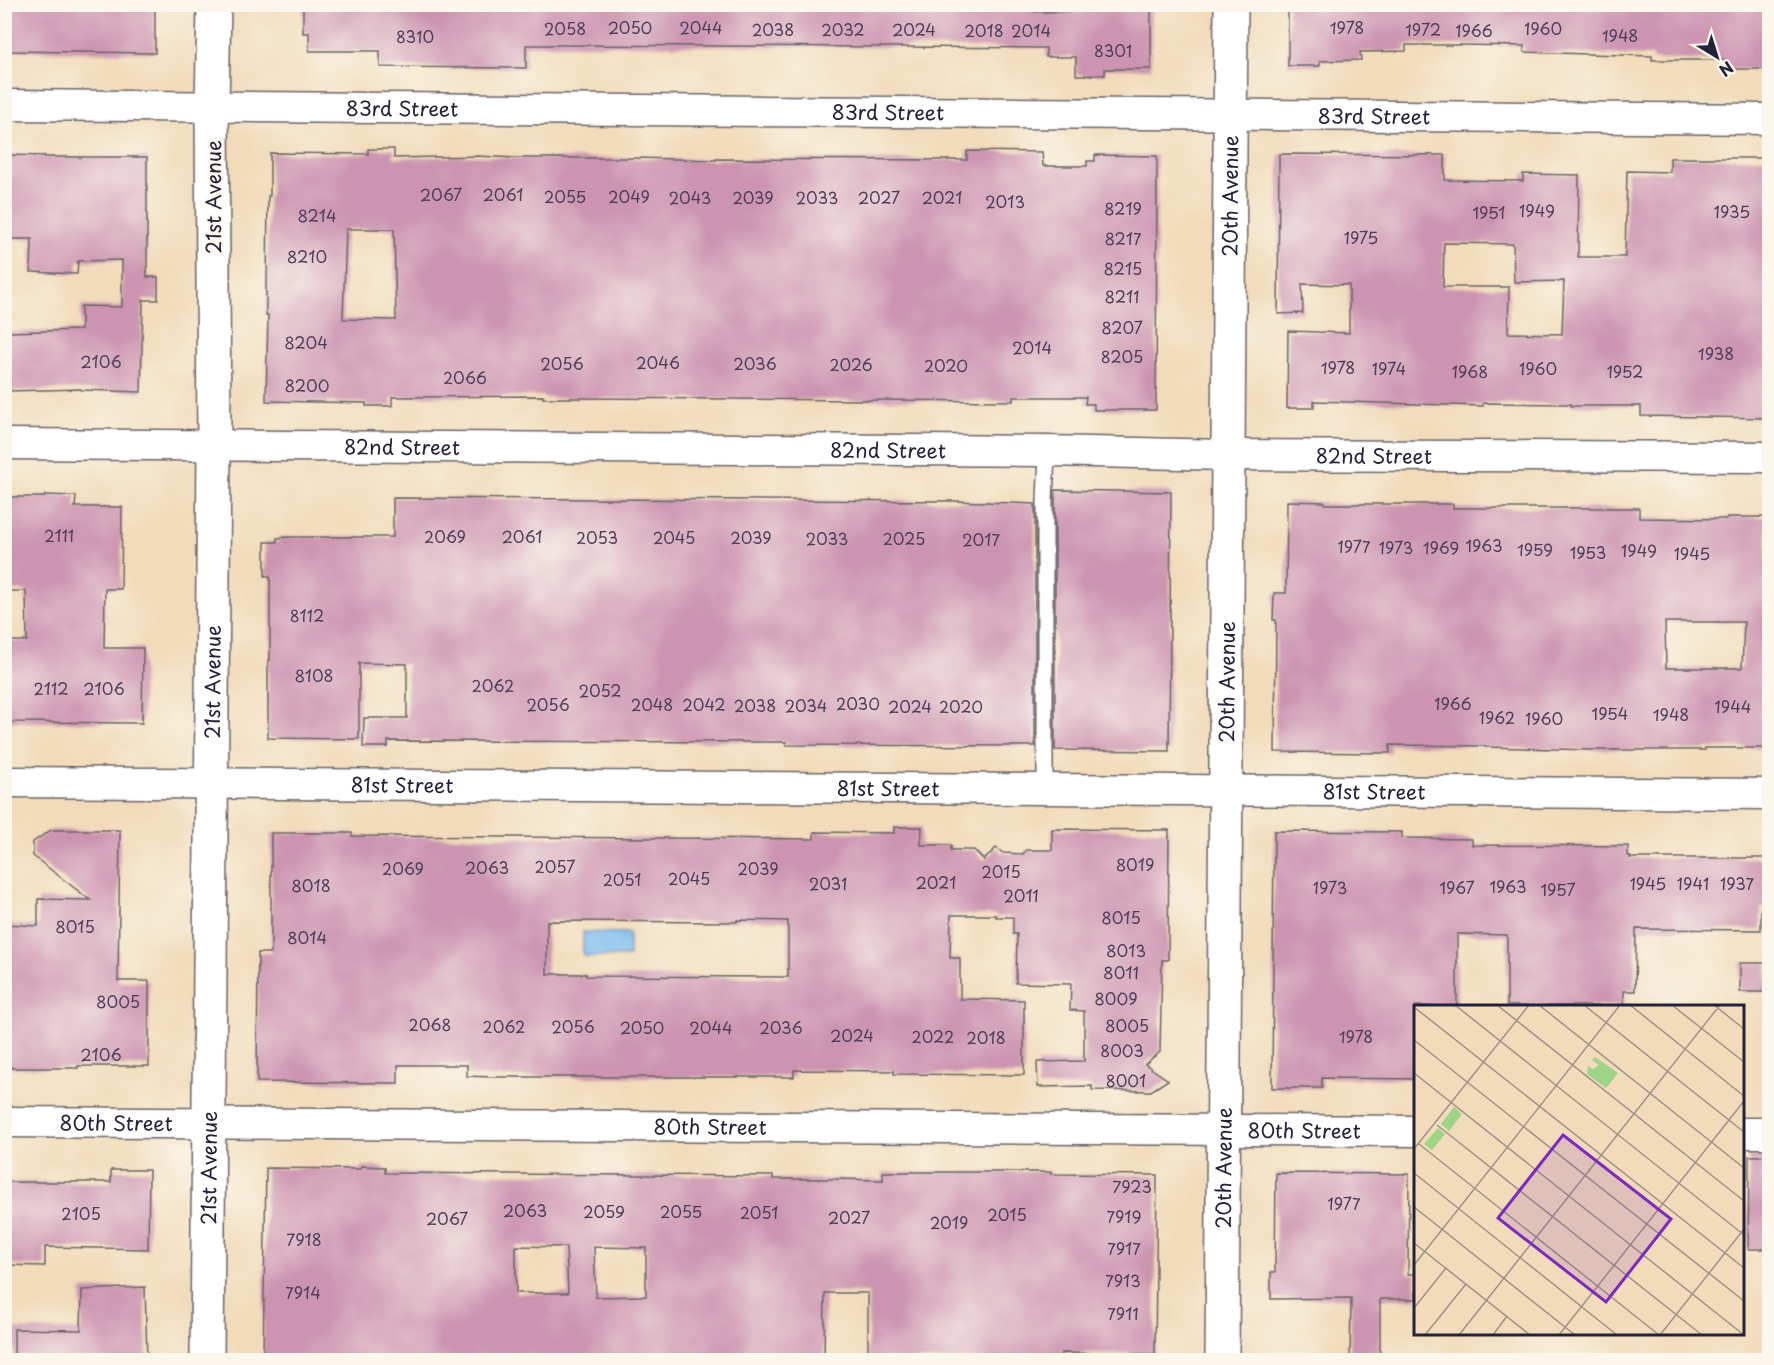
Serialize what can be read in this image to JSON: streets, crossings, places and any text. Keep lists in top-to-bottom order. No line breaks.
{"streets":{"street":["83rd Street","21st Avenue","20th Avenue","82nd Street","81st Street","80th Street"]},"crossings":[["83rd Street","21st Avenue"],["83rd Street","20th Avenue"],["21st Avenue","82nd Street"],["21st Avenue","81st Street"],["21st Avenue","80th Street"],["20th Avenue","82nd Street"],["20th Avenue","81st Street"],["20th Avenue","80th Street"]],"house_numbers":["2050","2044","1978","2058","1960","2038","2032","2024","1972","2018","2014","1966","1948","8310","8301","2067","2061","2055","2049","2043","2039","2033","2027","2021","2013","8219","1949","1935","1951","8214","1975","8217","8210","8215","8211","8207","8204","2014","1938","8205","2106","2046","2056","2036","2026","2020","1978","1974","1960","1968","1952","2066","8200","2111","2069","2061","2053","2045","2039","2033","2025","2017","1963","1977","1973","1969","1959","1949","1953","1945","8112","8108","2062","2112","2106","2052","2030","1966","2056","2048","2042","2038","2034","2024","2020","1944","1954","1948","1962","1960","8019","2057","2063","2069","2039","2015","2045","2051","2021","2031","1945","1941","1937","8018","1963","1973","1967","1957","2011","8015","8015","8014","8013","8011","8009","8005","2068","8005","2062","2056","2050","2044","2036","2024","2022","1978","2018","8003","2106","8001","7923","1977","2063","2059","2055","2051","2105","2015","7919","2027","2067","2019","7918","7917","7913","7914","7911"],"north":"bottom right"}
